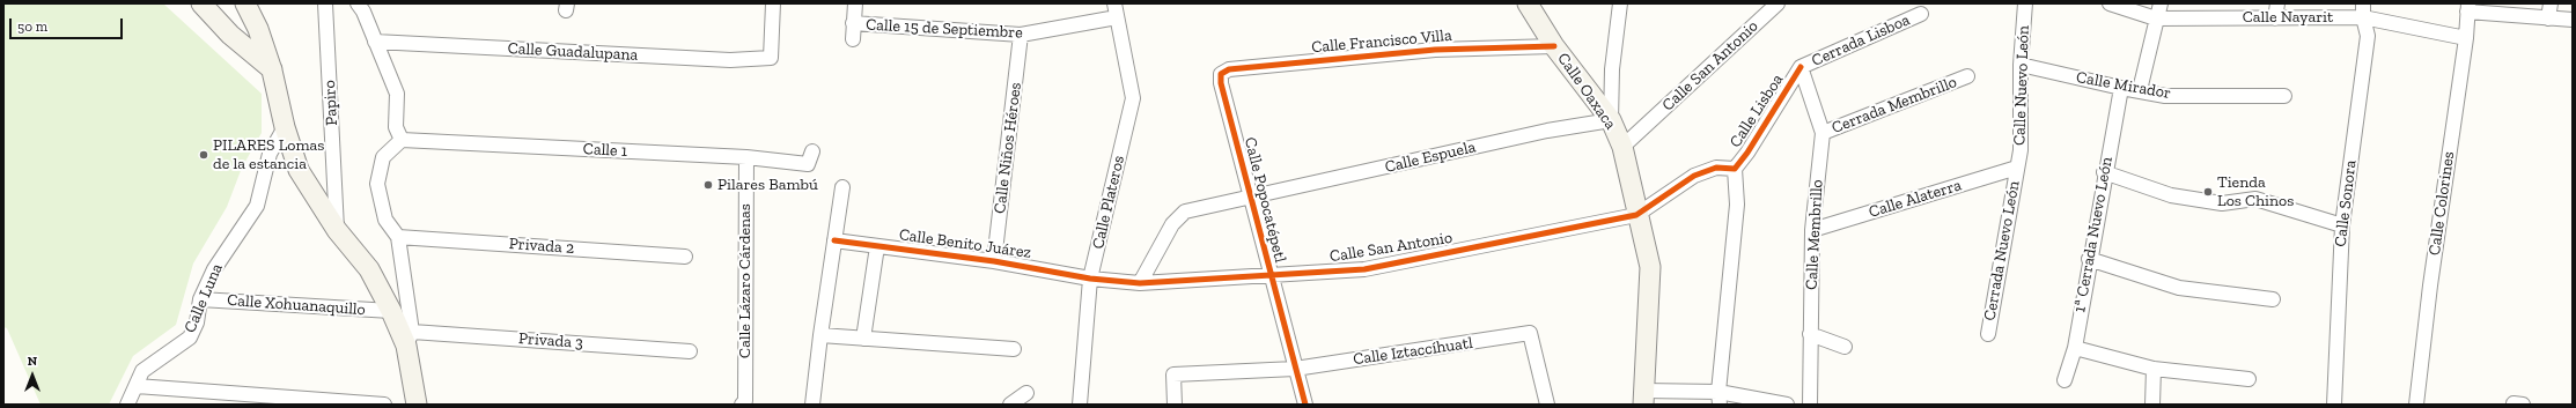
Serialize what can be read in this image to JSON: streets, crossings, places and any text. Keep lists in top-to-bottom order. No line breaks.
{"streets":{"street":["Calle Nayarit","Calle 15 de Septiembre","Cerrada Lisboa","Calle Francisco Villa","Calle Guadalupana","Calle San Antonio","Calle Nuevo León","Calle Mirador","Calle Oaxaca","Papiro","Cerrada Membrillo","Calle Lisboa","Calle Niños Héroes","Calle 1","Calle Espuela","Calle Alaterra","Calle Popocatépetl","Calle Plateros","Calle Sonora","Calle Colorines","Calle Membrillo","1ª Cerrada Nuevo León","Calle Benito Juárez","Privada 2","Cerrada Nuevo León","Calle Lázaro Cárdenas","Calle Luna","Calle Xohuanaquillo","Privada 3","Calle Iztaccíhuatl"]},"crossings":[["Calle Nayarit","Calle Sonora"],["Calle Nayarit","Calle Colorines"],["Calle 15 de Septiembre","Calle Niños Héroes"],["Calle 15 de Septiembre","Calle Plateros"],["Cerrada Lisboa","Calle Lisboa"],["Cerrada Lisboa","Calle Membrillo"],["Calle Francisco Villa","Calle Oaxaca"],["Calle Francisco Villa","Calle Popocatépetl"],["Calle San Antonio","Calle Oaxaca"],["Calle San Antonio","Calle Lisboa"],["Calle San Antonio","Calle Espuela"],["Calle San Antonio","Calle Popocatépetl"],["Calle San Antonio","Calle Plateros"],["Calle San Antonio","Calle Benito Juárez"],["Calle Nuevo León","Calle Mirador"],["Calle Nuevo León","Calle Alaterra"],["Calle Nuevo León","Cerrada Nuevo León"],["Calle Mirador","1ª Cerrada Nuevo León"],["Calle Oaxaca","Calle Lisboa"],["Calle Oaxaca","Calle Espuela"],["Cerrada Membrillo","Calle Membrillo"],["Calle Lisboa","Calle Membrillo"],["Calle Niños Héroes","Calle Benito Juárez"],["Calle 1","Calle Lázaro Cárdenas"],["Calle Espuela","Calle Popocatépetl"],["Calle Alaterra","Calle Membrillo"],["Calle Alaterra","Cerrada Nuevo León"],["Calle Popocatépetl","Calle Iztaccíhuatl"],["Calle Plateros","Calle Benito Juárez"],["Calle Luna","Calle Xohuanaquillo"]],"places":["PILARES Lomas de la estancia","Pilares Bambú","Tienda Los Chinos"],"scale_bar":"50 m","north":"top"}
